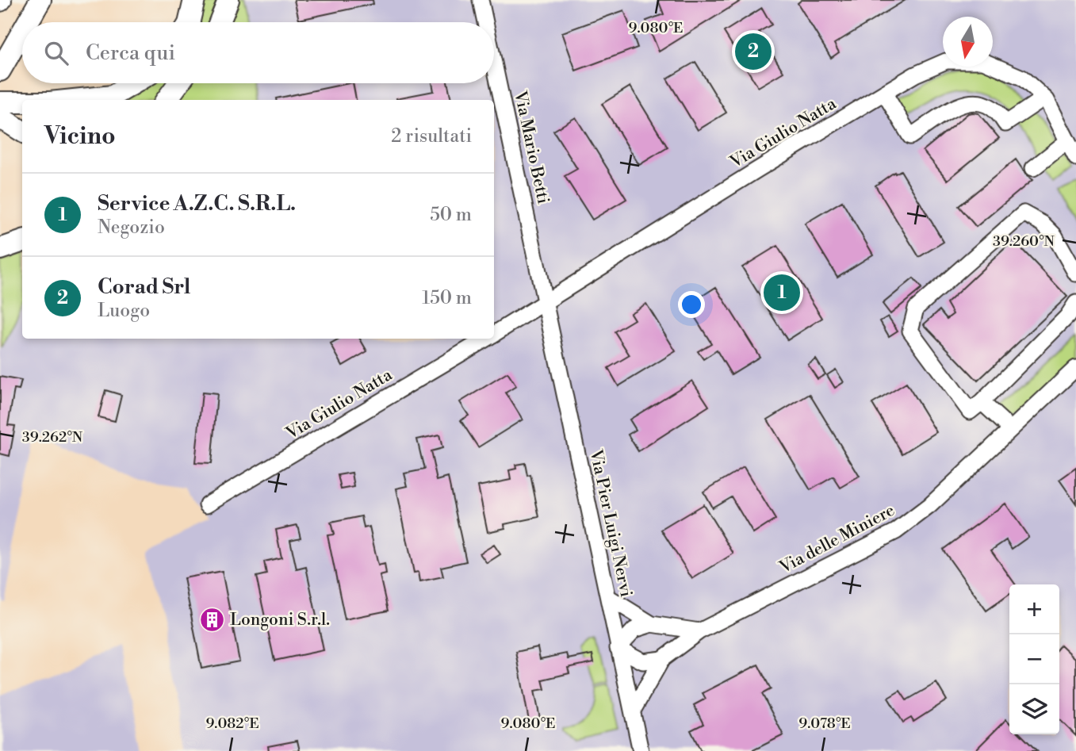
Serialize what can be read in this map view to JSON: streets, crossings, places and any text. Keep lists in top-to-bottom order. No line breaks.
{"streets":{"street":["Via Giulio Natta","Via Mario Betti","Via Pier Luigi Nervi","Via delle Miniere"]},"crossings":[["Via Giulio Natta","Via Mario Betti"],["Via Giulio Natta","Via Pier Luigi Nervi"],["Via Mario Betti","Via Pier Luigi Nervi"],["Via Pier Luigi Nervi","Via delle Miniere"]],"places":{"building":["Longoni S.r.l."]},"north":"bottom","page":{"search":"Cerca qui","pins":["2","1"],"heading":["Vicino","2 risultati"],"list":[{"mark":"1","name":"Service A.Z.C. S.R.L.","note":"Negozio","value":"50 m"},{"mark":"2","name":"Corad Srl","note":"Luogo","value":"150 m"}],"map_buttons":["+","−"]},"coordinates":["9.080°E","39.260°N","39.262°N","9.082°E","9.078°E"]}
